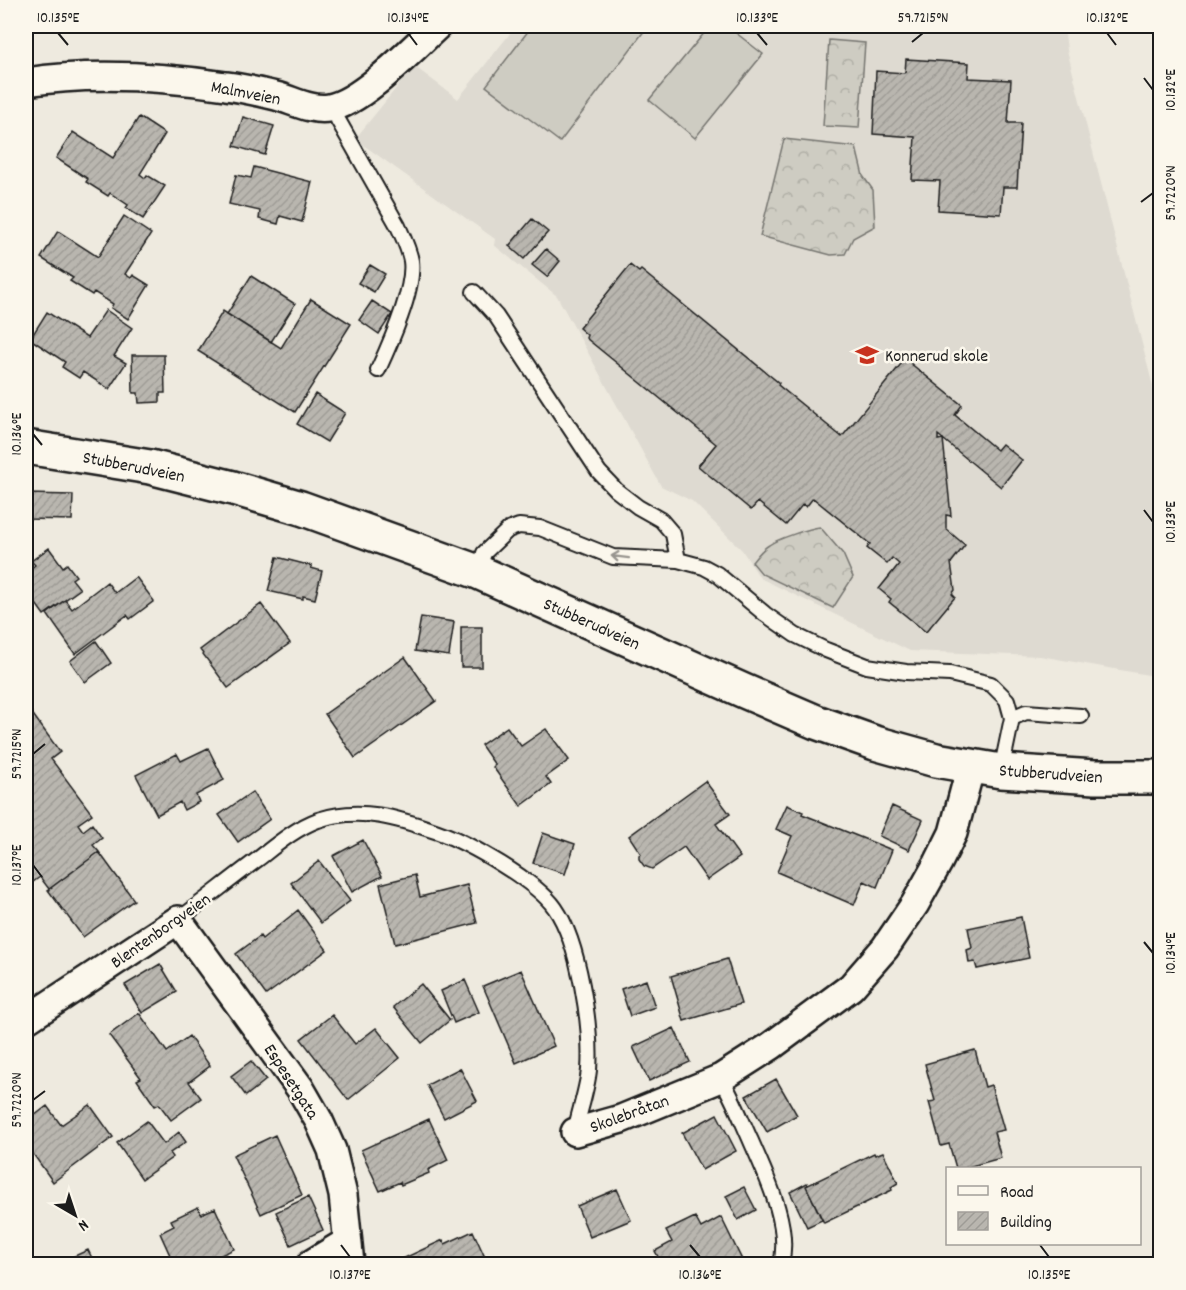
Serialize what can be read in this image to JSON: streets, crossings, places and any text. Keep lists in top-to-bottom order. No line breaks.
{"streets":{"main road":["Stubberudveien"],"street":["Malmveien","Blentenborgveien","Espesetgata","Skolebråtan"]},"crossings":[["Stubberudveien","Skolebråtan"],["Blentenborgveien","Espesetgata"],["Blentenborgveien","Skolebråtan"]],"places":{"school or university":["Konnerud skole"]},"legend":["Road","Building"],"north":"bottom right","coordinates":["10.135°E","10.134°E","10.133°E","59.7215°N","10.132°E","59.7220°N","10.136°E","10.137°E"]}
